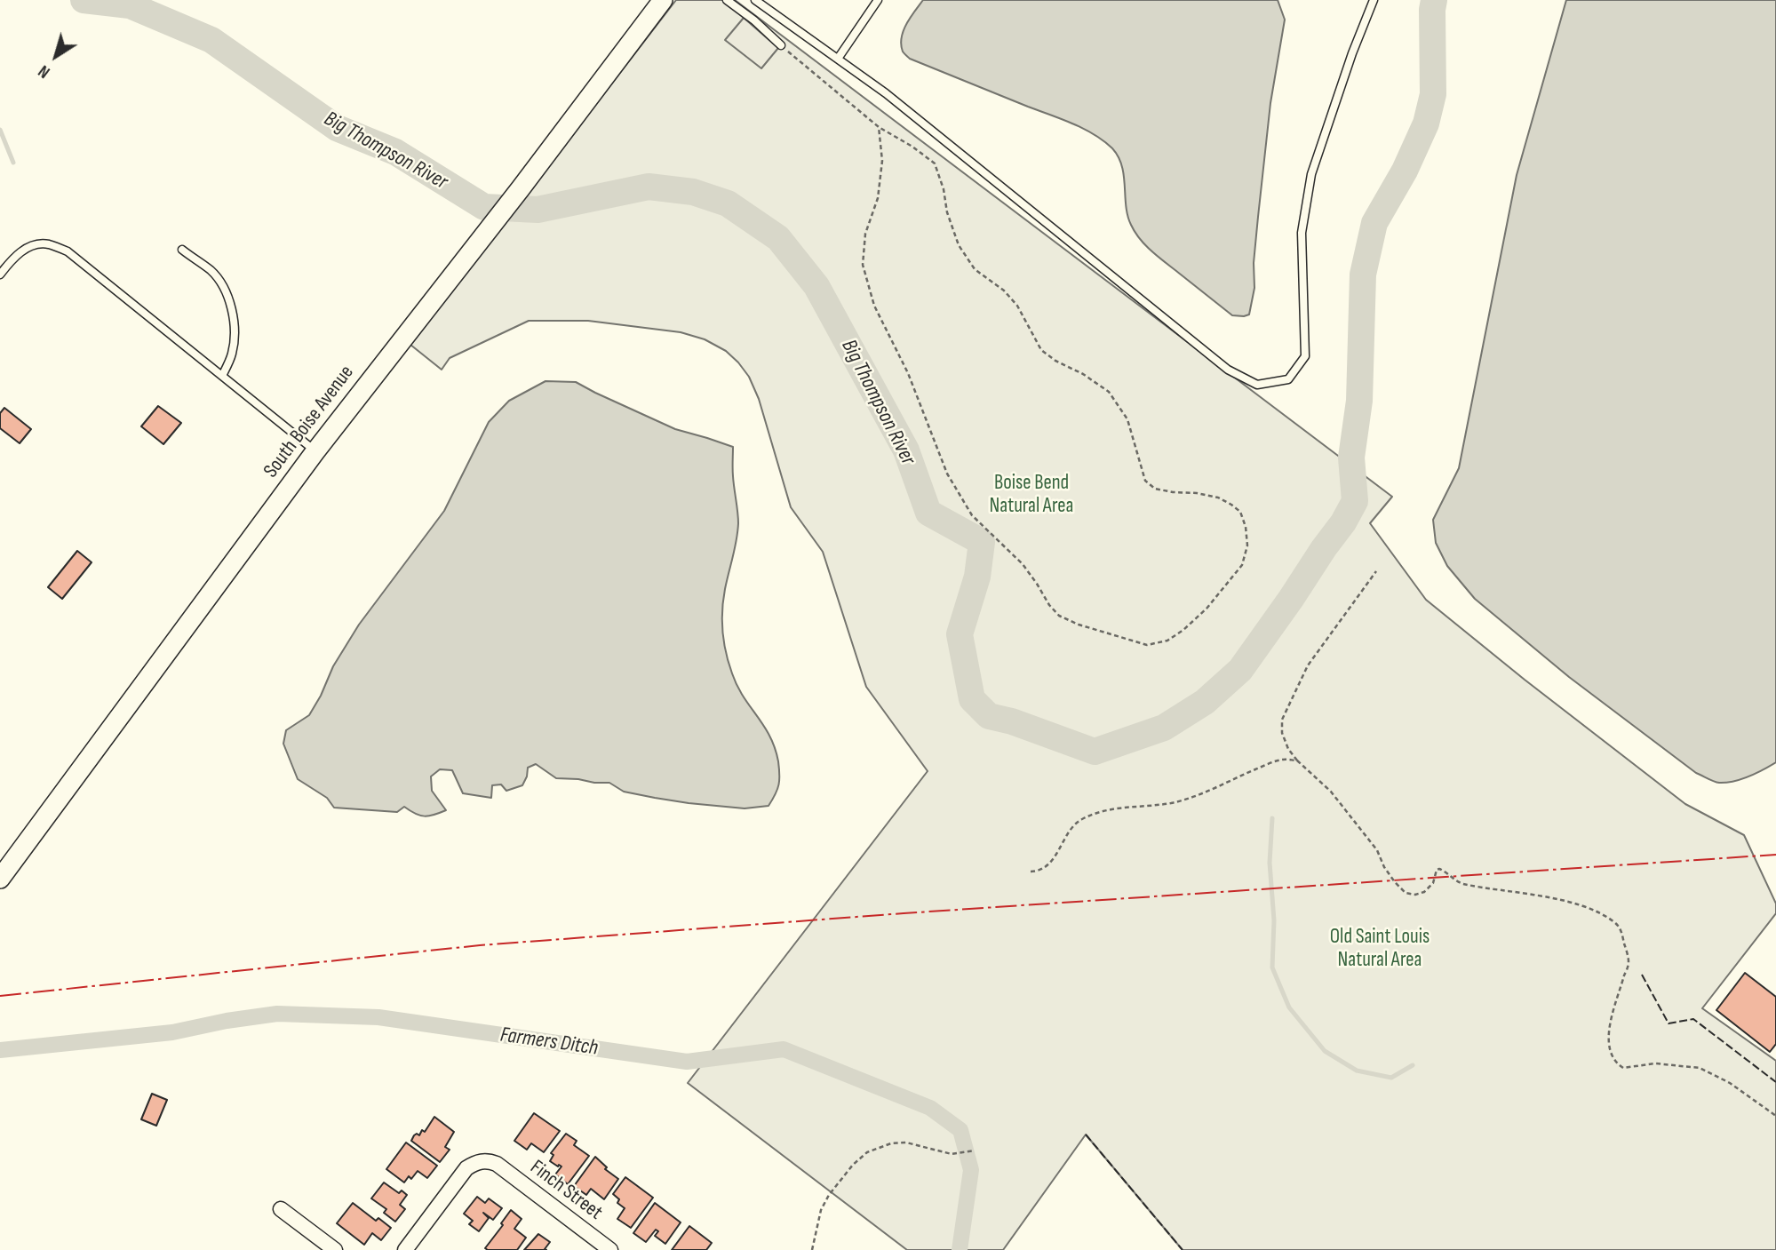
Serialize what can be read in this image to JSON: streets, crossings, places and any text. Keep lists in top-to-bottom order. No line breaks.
{"streets":{"main road":["South Boise Avenue"],"street":["Finch Street"]},"water":["Big Thompson River","Farmers Ditch"],"parks":["Boise Bend Natural Area","Old Saint Louis Natural Area"],"north":"bottom left"}
